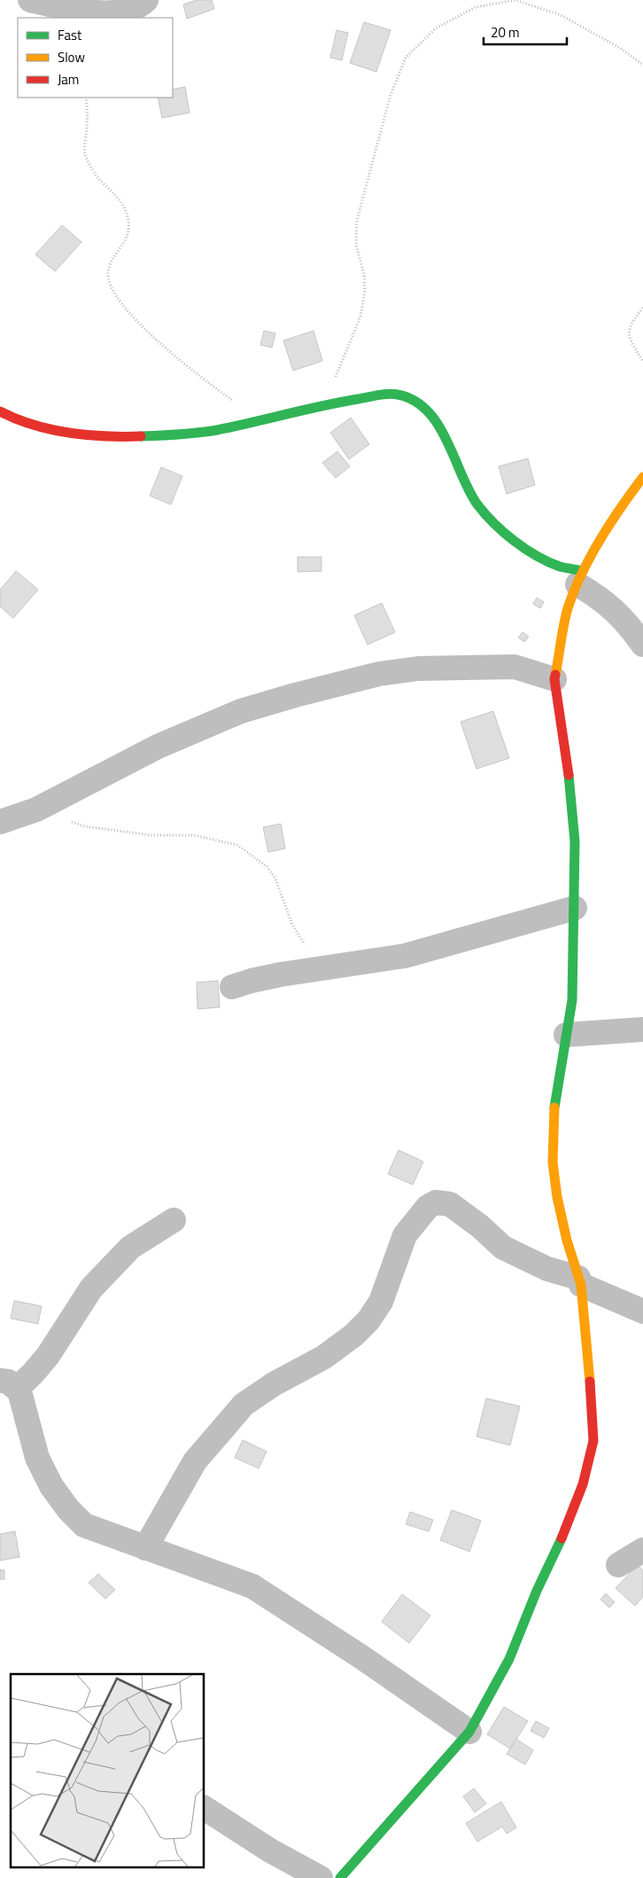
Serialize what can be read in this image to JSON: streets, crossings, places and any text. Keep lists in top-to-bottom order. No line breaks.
{"legend":["Fast","Slow","Jam"],"scale_bar":"20 m"}
